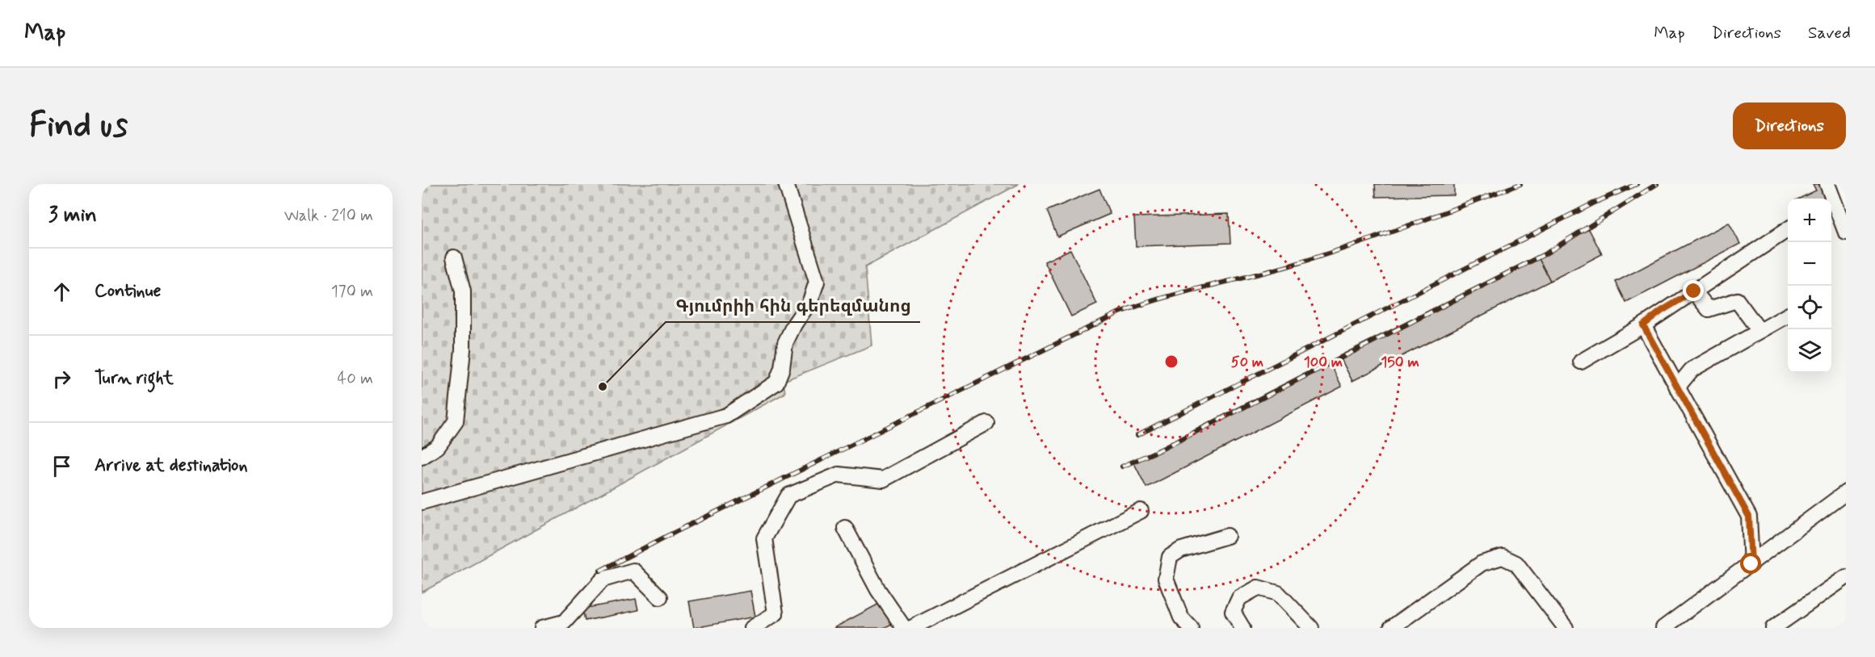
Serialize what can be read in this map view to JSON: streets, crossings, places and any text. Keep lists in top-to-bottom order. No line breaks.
{"places":["Գյումրիի հին գերեզմանոց"],"page":{"header":"Map","nav":["Map","Directions","Saved"],"buttons":"Directions","title":"Find us","heading":["3 min","Walk · 210 m"],"map_buttons":["+","−"],"list":[["Continue","170 m"],["Turn right","40 m"],"Arrive at destination"]},"rings":["50 m","100 m","150 m"]}
